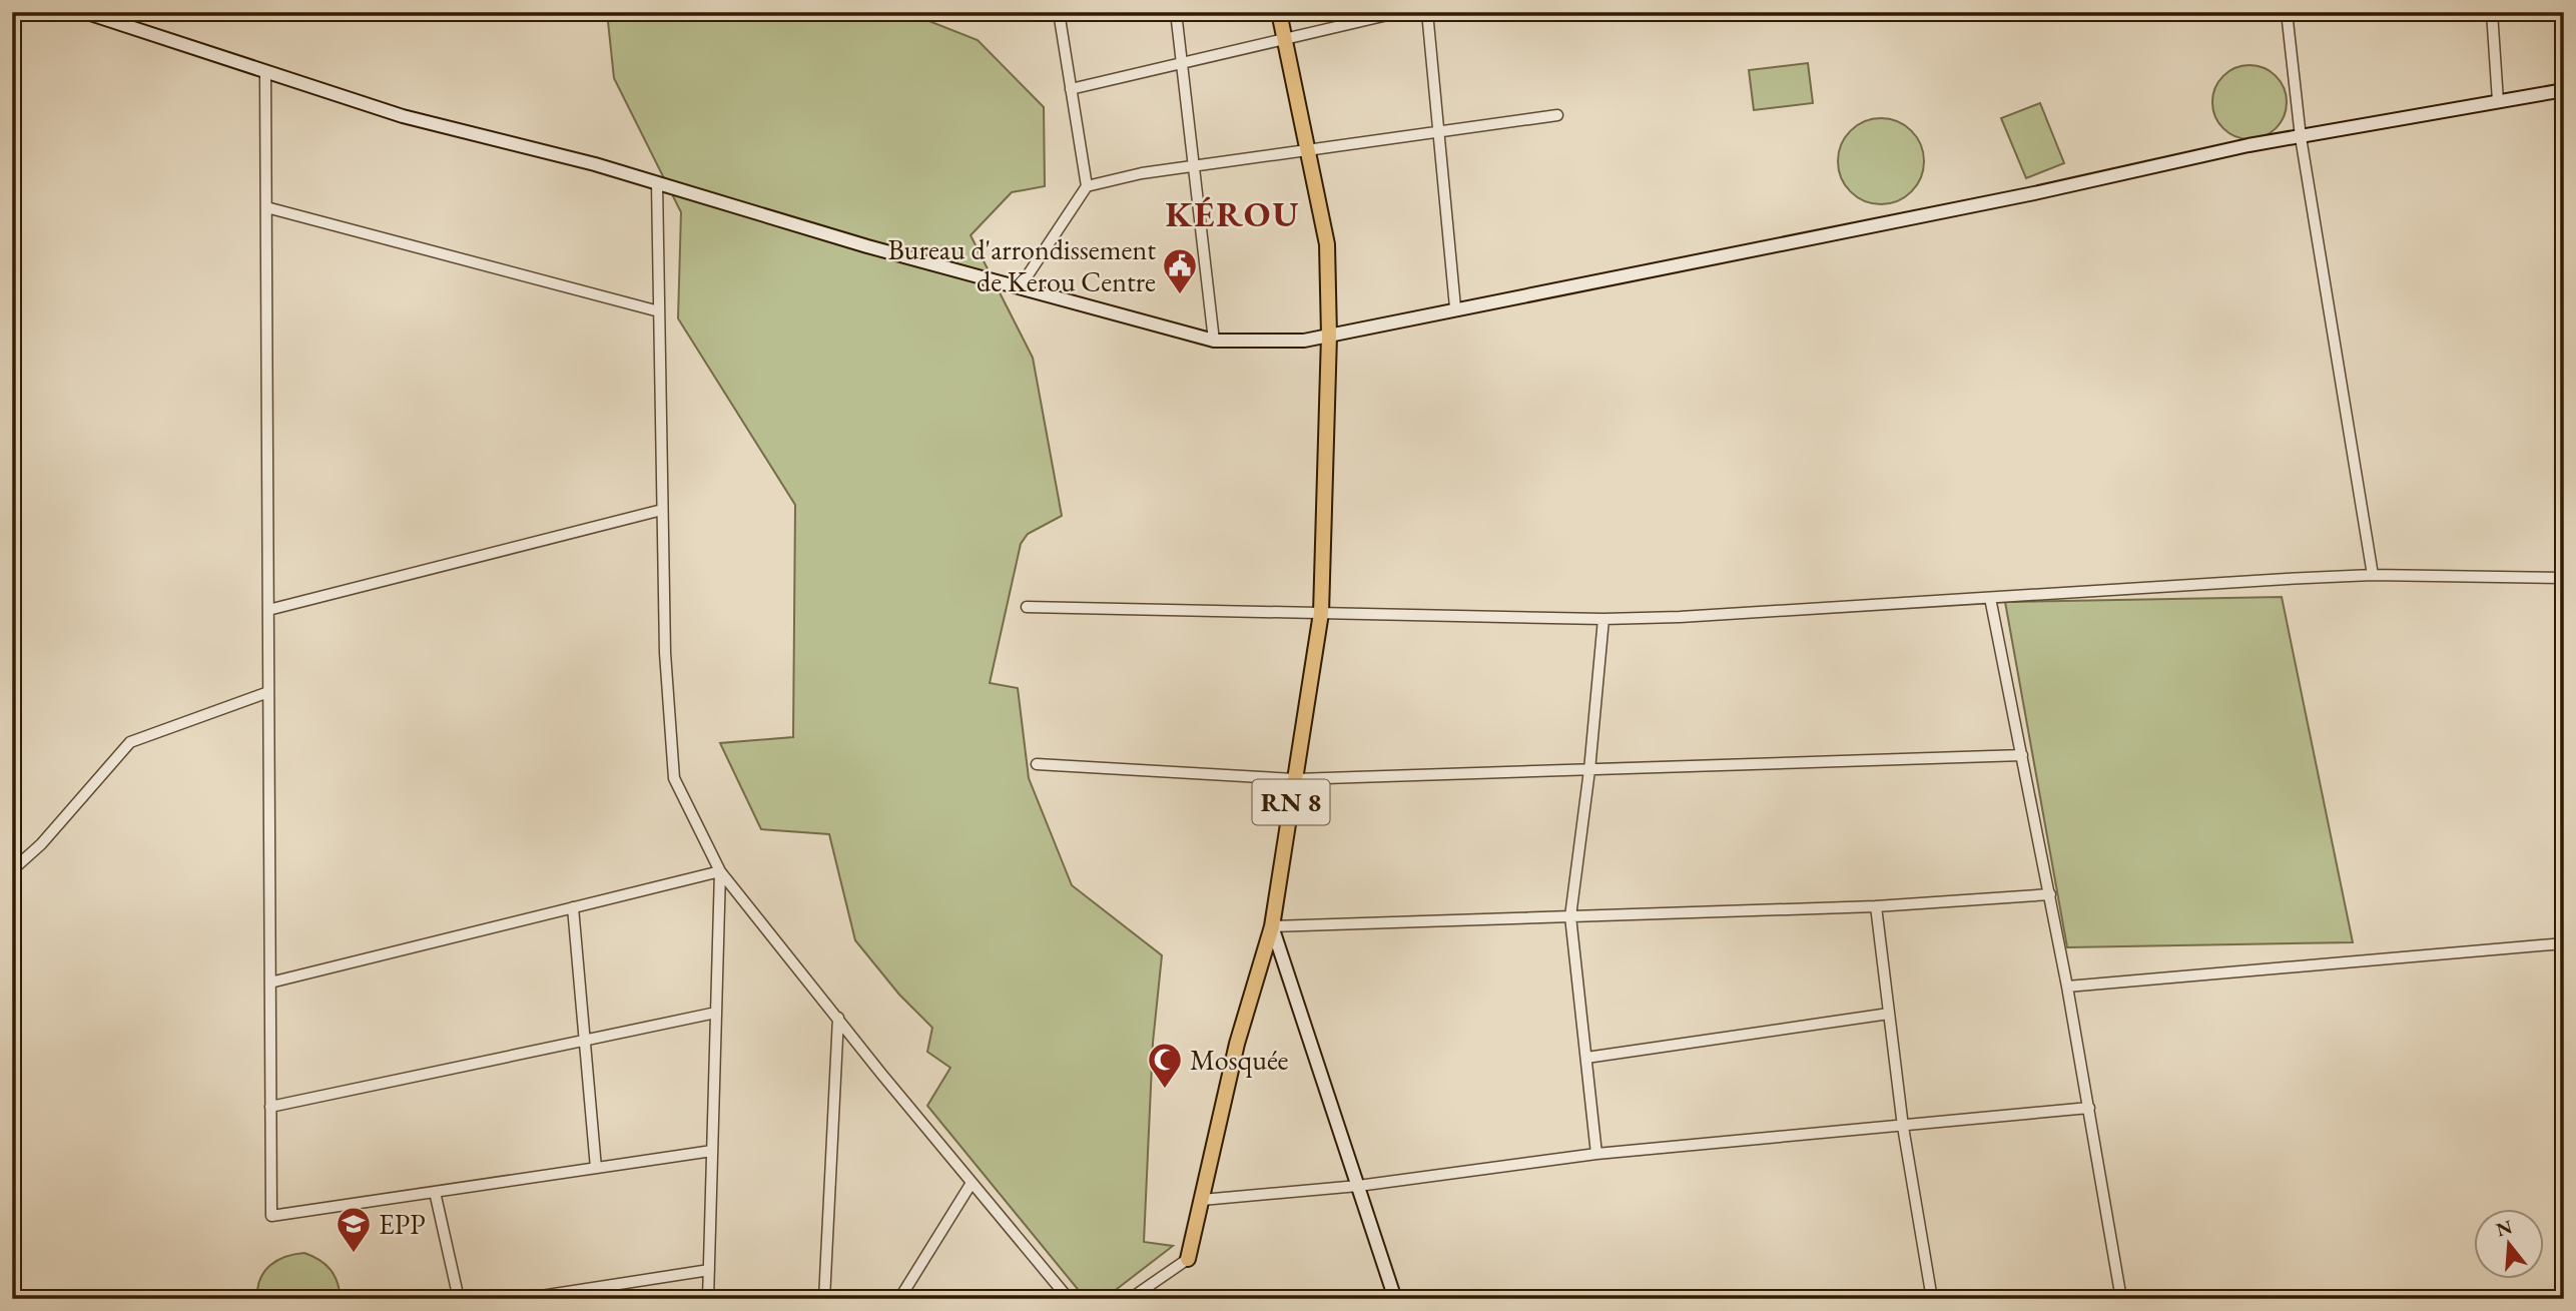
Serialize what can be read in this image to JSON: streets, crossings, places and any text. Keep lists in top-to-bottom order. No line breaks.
{"streets":{"main road":["RN 8"]},"districts":["KÉROU"],"places":{"public building":["Bureau d'arrondissement de Kerou Centre"],"mosque":["Mosquée"],"school or university":["EPP"]},"north":"top"}
